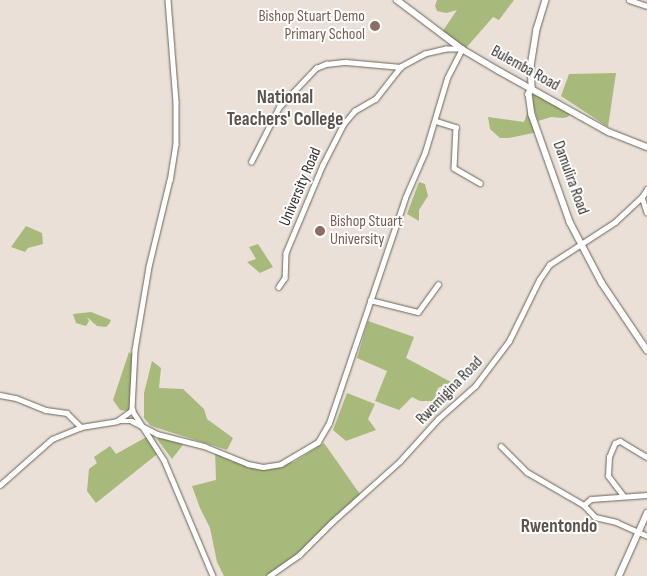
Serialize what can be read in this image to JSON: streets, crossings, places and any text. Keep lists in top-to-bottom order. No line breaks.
{"streets":{"street":["Bulemba Road","Damulira Road","University Road","Rwemigina Road"]},"crossings":[["Bulemba Road","Damulira Road"],["Bulemba Road","University Road"],["Damulira Road","Rwemigina Road"]],"districts":["National Teachers' College","Rwentondo"],"places":["Bishop Stuart Demo Primary School","Bishop Stuart University"]}
